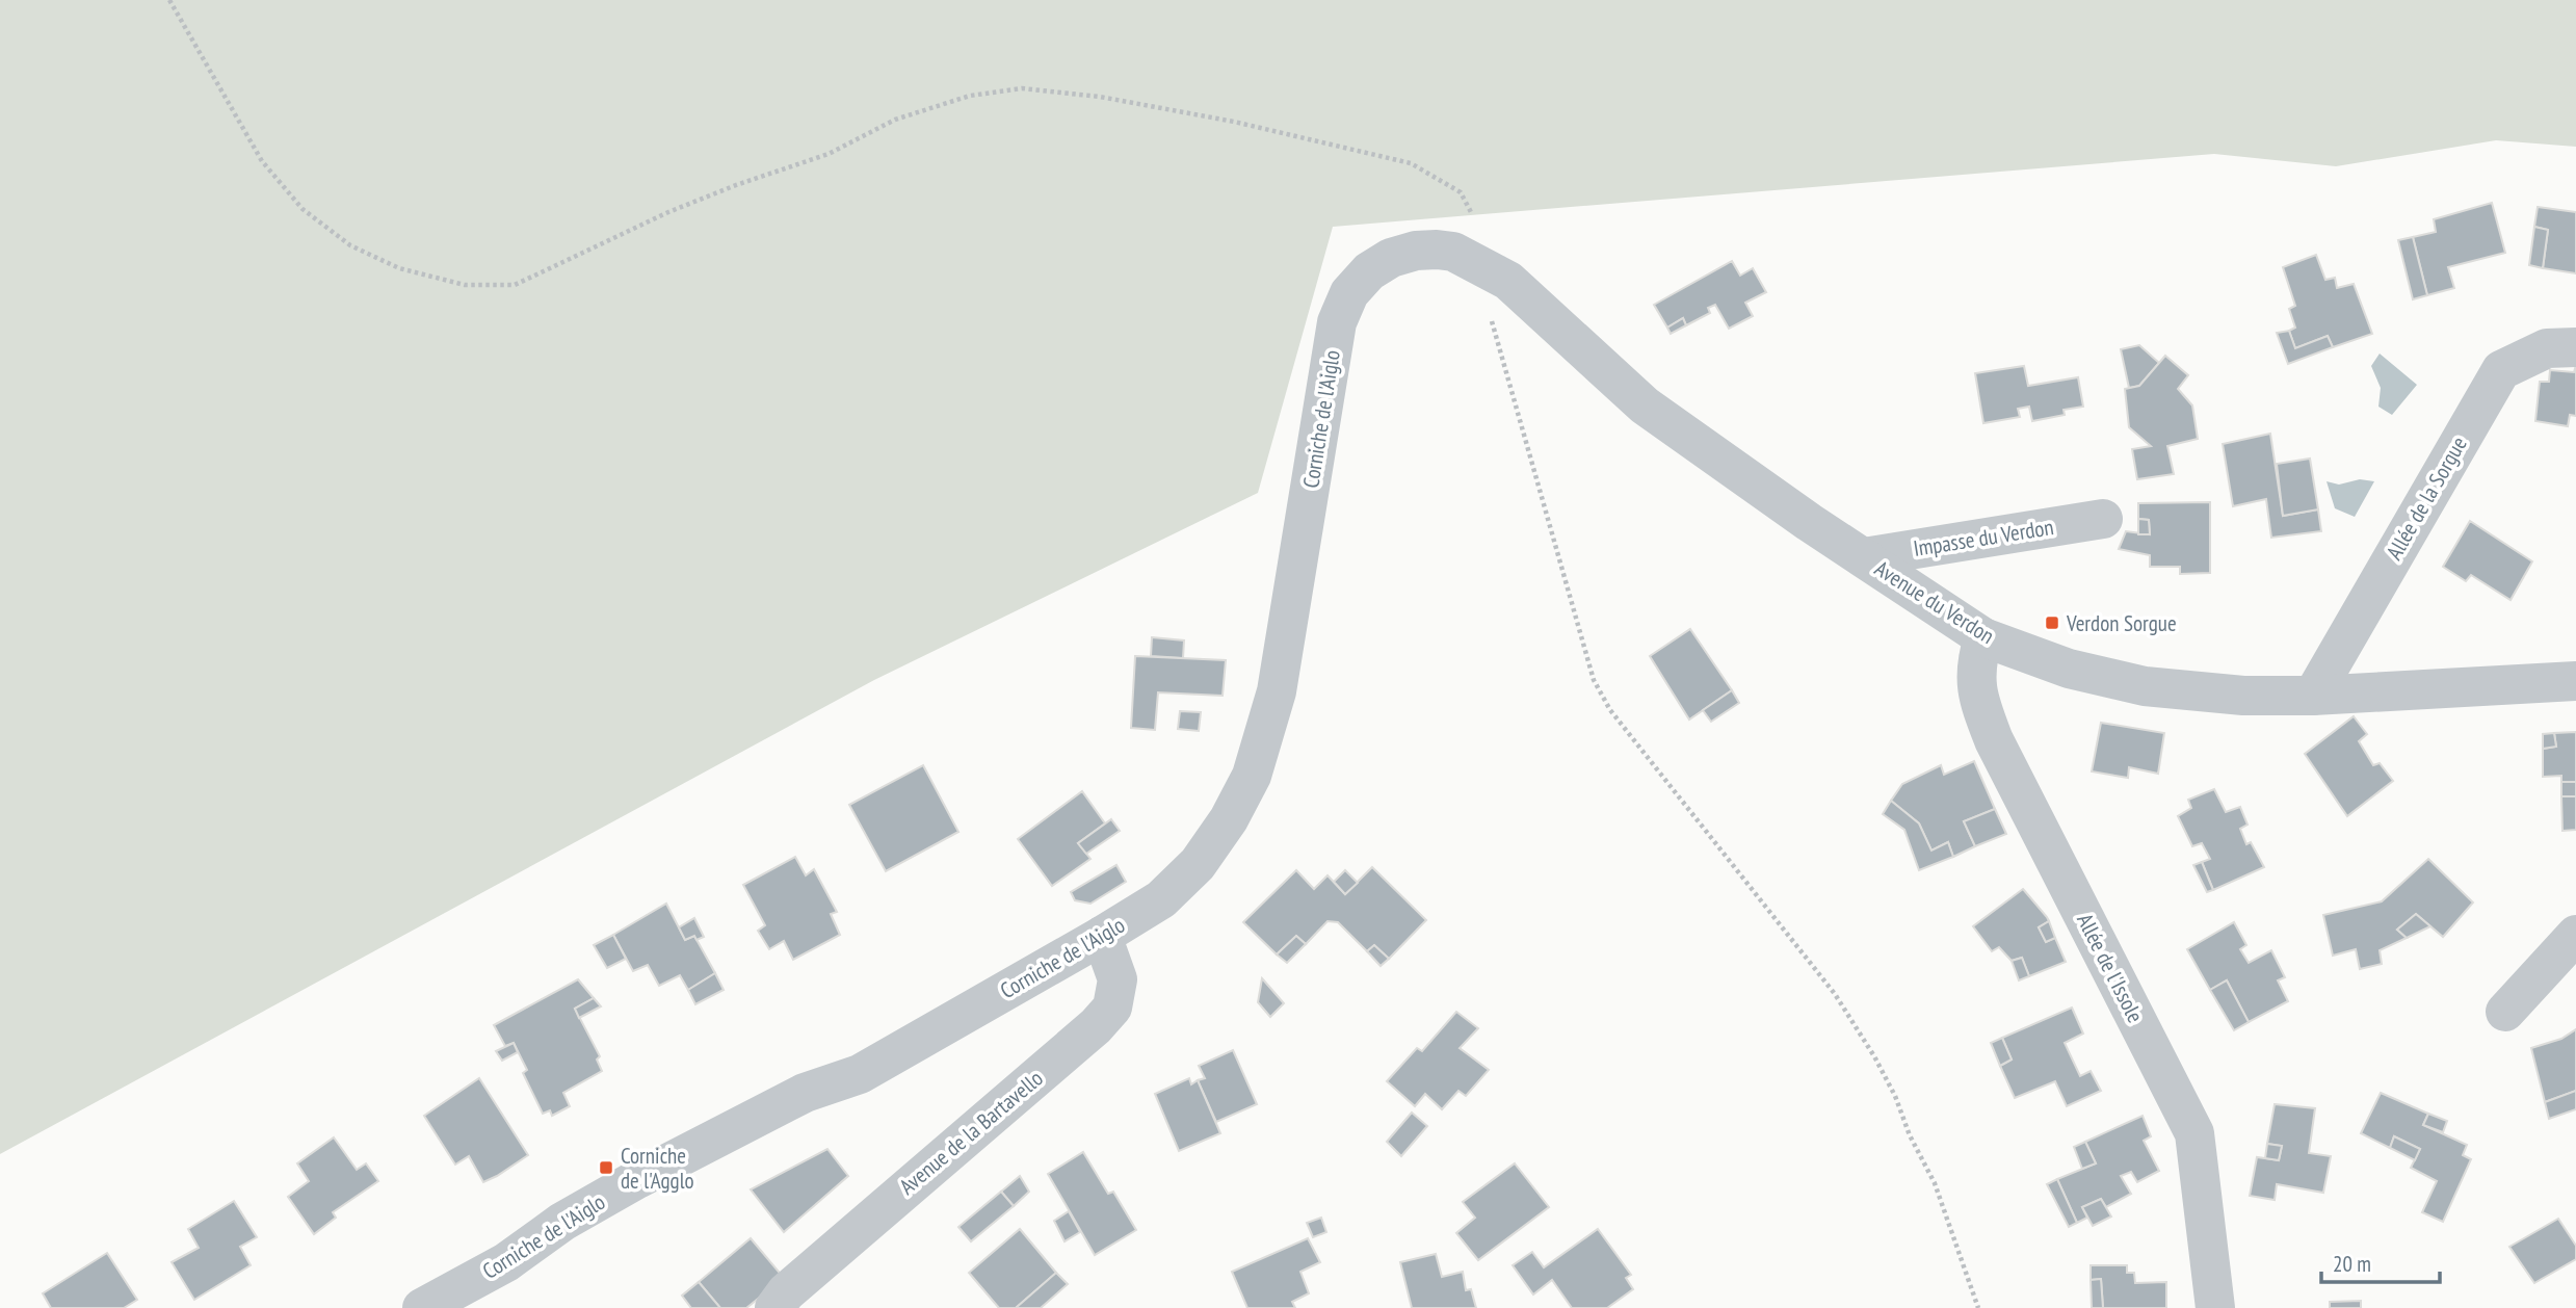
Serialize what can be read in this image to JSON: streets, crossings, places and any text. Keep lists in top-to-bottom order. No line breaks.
{"streets":{"street":["Corniche de l'Aiglo","Allée de la Sorgue","Impasse du Verdon","Avenue du Verdon","Allée de l'Issole","Avenue de la Bartavello"]},"crossings":[["Corniche de l'Aiglo","Avenue du Verdon"],["Corniche de l'Aiglo","Avenue de la Bartavello"],["Allée de la Sorgue","Avenue du Verdon"],["Impasse du Verdon","Avenue du Verdon"],["Avenue du Verdon","Allée de l'Issole"]],"places":{"transit":["Verdon Sorgue","Corniche de l'Agglo"]},"scale_bar":"20 m"}
